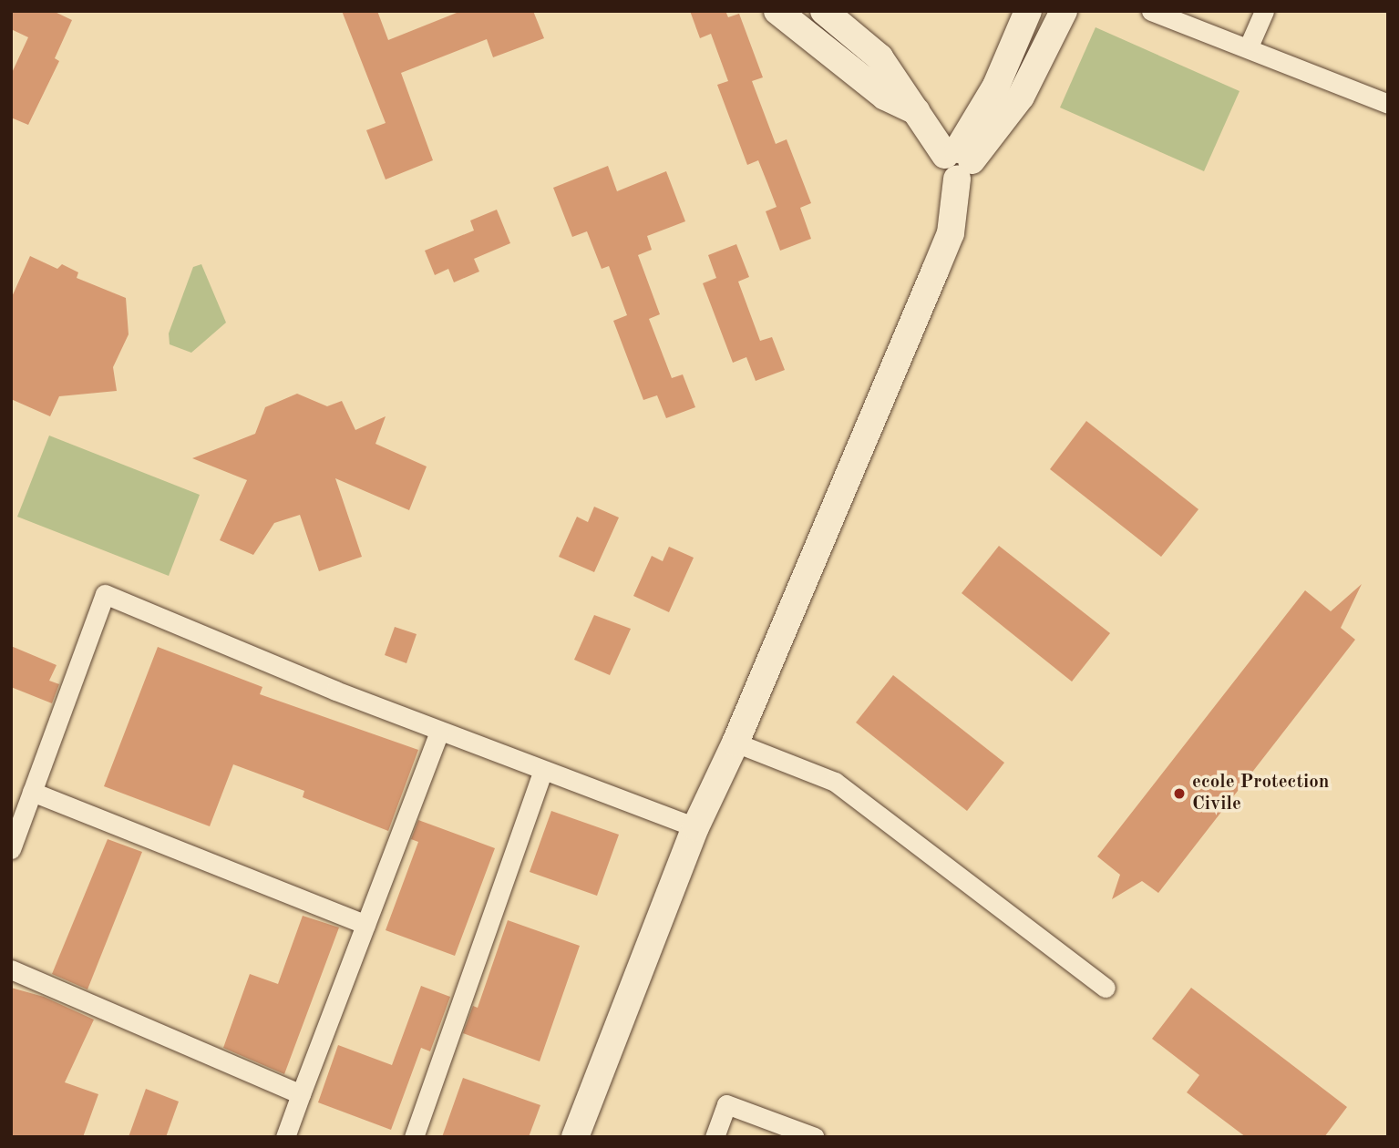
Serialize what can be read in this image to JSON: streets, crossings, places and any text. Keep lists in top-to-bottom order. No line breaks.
{"places":["ecole Protection Civile"]}
